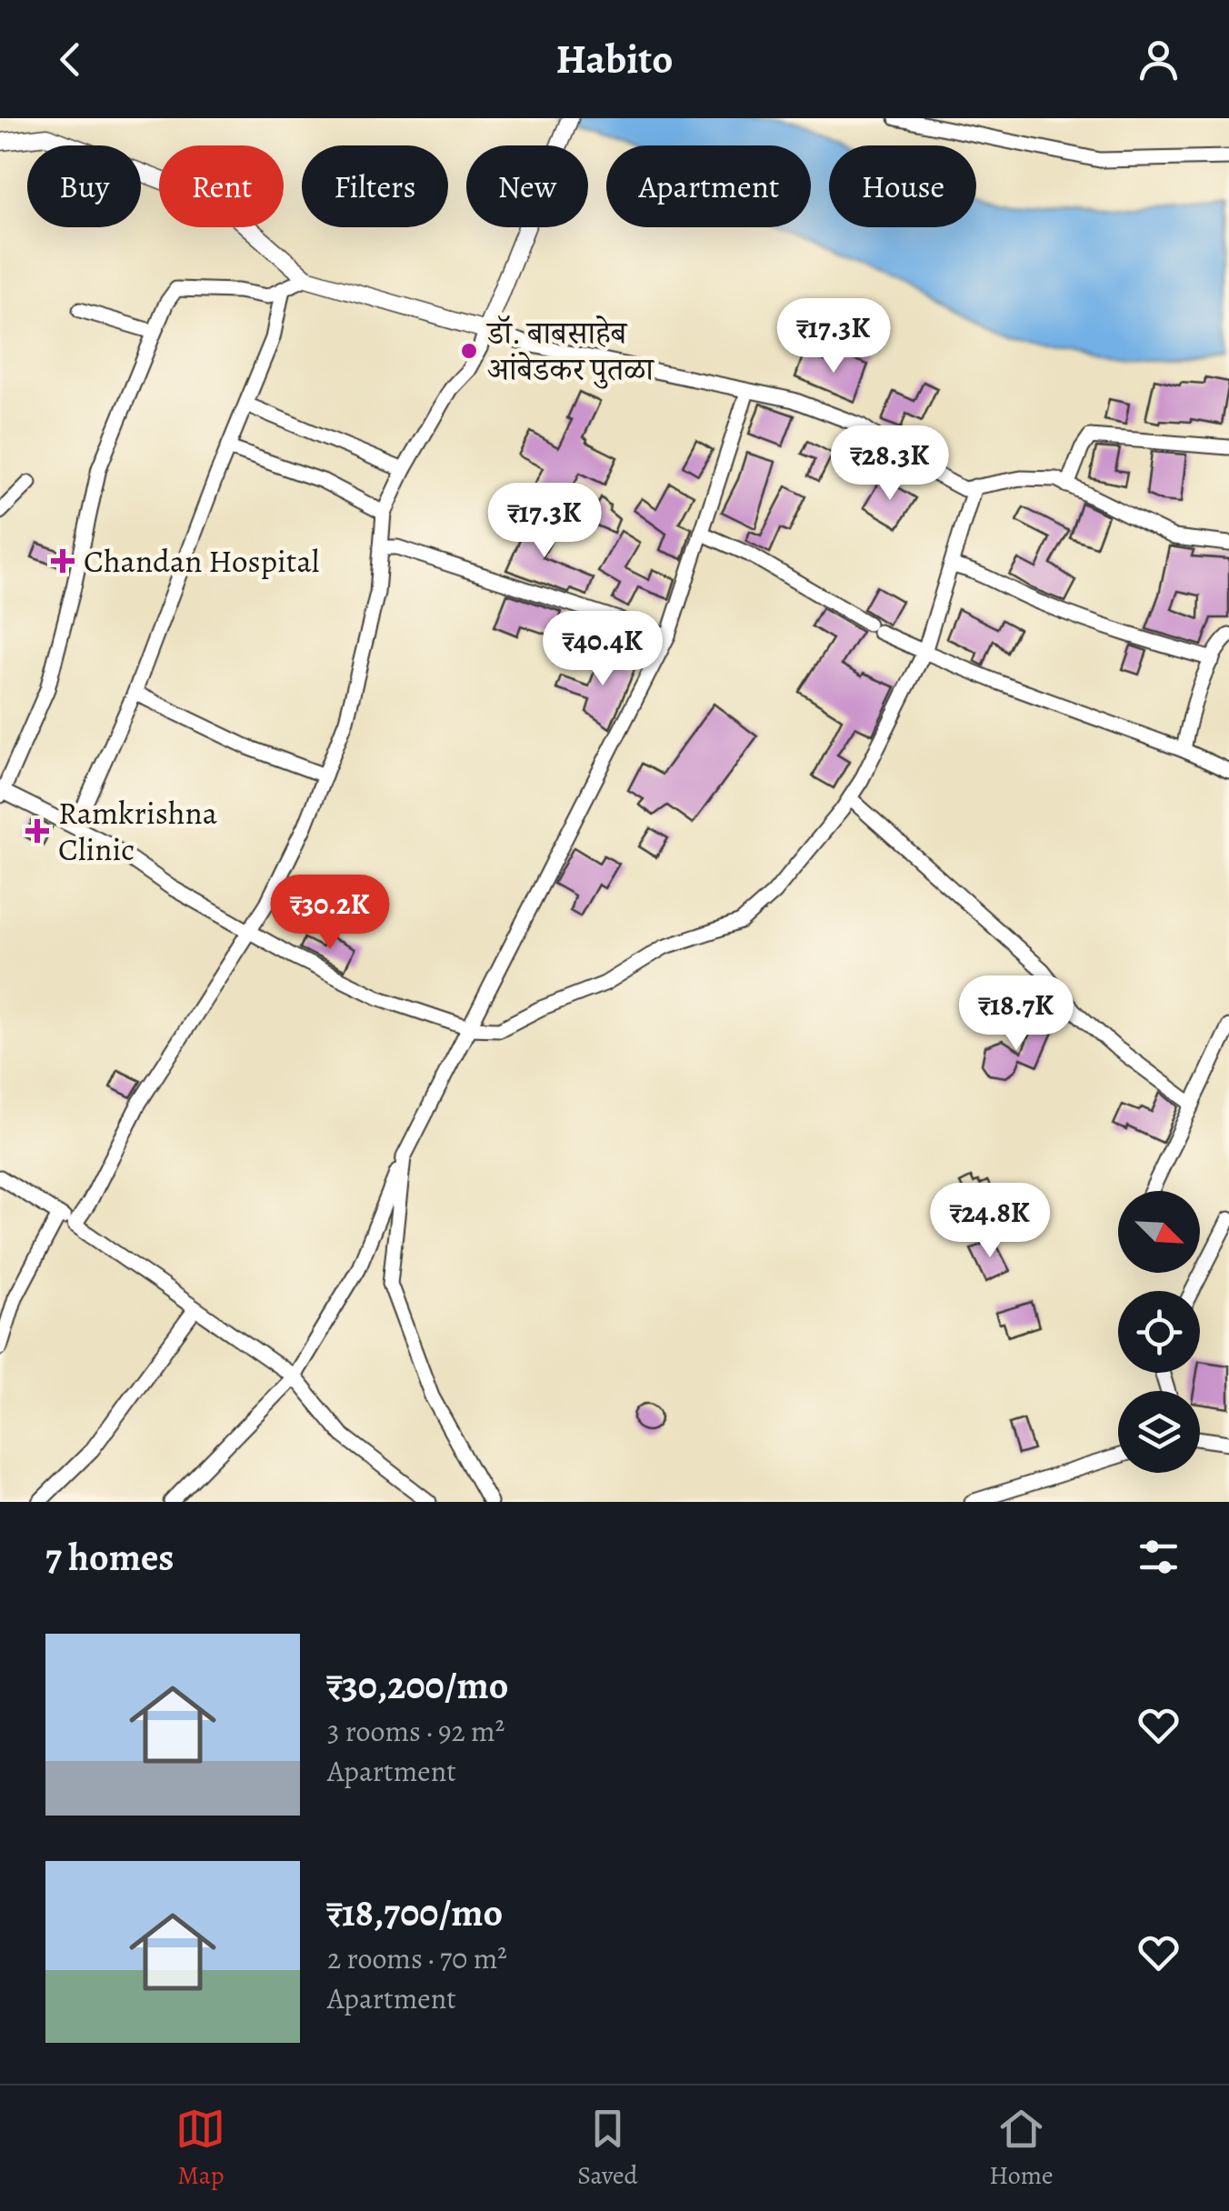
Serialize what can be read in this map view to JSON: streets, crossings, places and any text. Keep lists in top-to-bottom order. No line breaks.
{"places":{"other":["डॉ. बाबसाहेब आंबेडकर पुतळा"],"health":["Chandan Hospital","Ramkrishna Clinic"]},"north":"bottom right","page":{"header":"Habito","chip":["Buy","Rent","Filters","New","Apartment","House"],"price":["₹17.3K","₹28.3K","₹17.3K","₹40.4K","₹30.2K","₹18.7K","₹24.8K"],"heading":"7 homes","list":[{"name":"₹30,200/mo","note":"3 rooms · 92 m² · Apartment"},{"name":"₹18,700/mo","note":"2 rooms · 70 m² · Apartment"}],"tabs":["Map","Saved","Home"]}}
